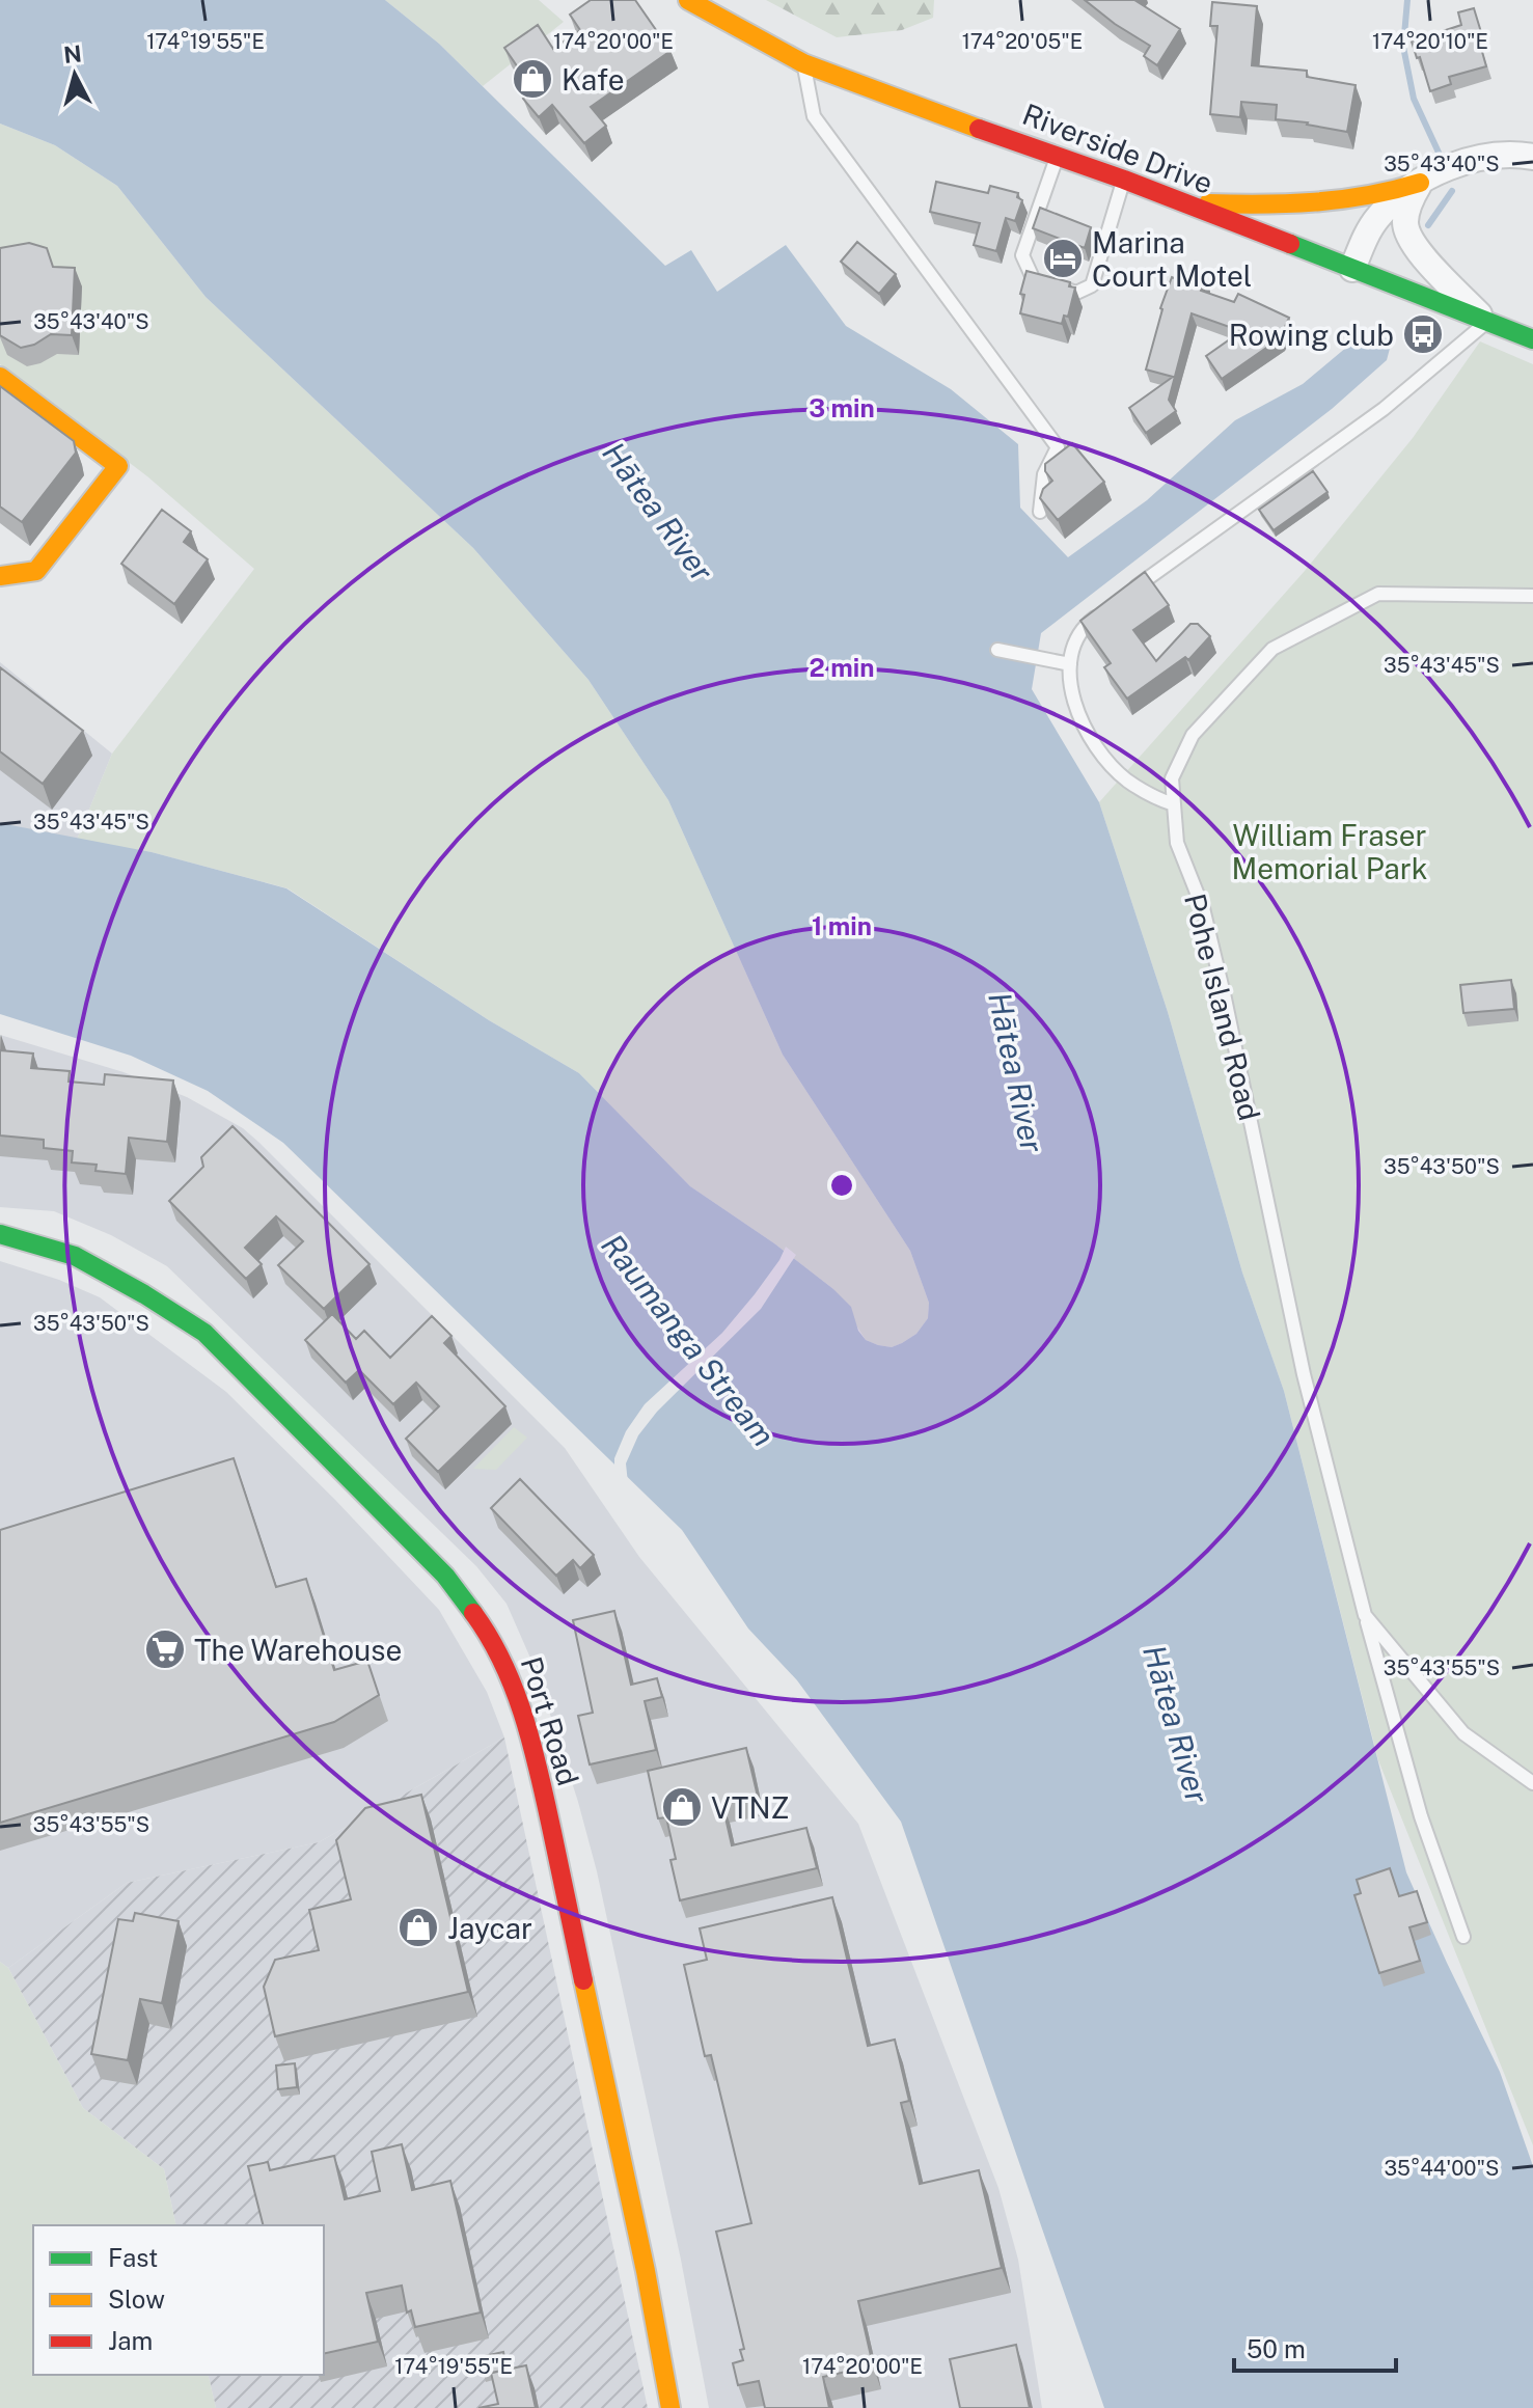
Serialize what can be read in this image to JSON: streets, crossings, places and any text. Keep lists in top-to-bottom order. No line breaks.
{"streets":{"main road":["Riverside Drive","Port Road"],"lane":["Pohe Island Road"]},"water":["Hātea River","Raumanga Stream"],"parks":["William Fraser Memorial Park"],"places":{"shop":["Kafe","VTNZ","Jaycar"],"hotel":["Marina Court Motel"],"bus stop":["Rowing club"],"supermarket":["The Warehouse"]},"legend":["Fast","Slow","Jam"],"scale_bar":"50 m","north":"top","coordinates":["174°19'55\"E","174°20'00\"E","174°20'05\"E","174°20'10\"E","35°43'40\"S","35°43'45\"S","35°43'50\"S","35°43'55\"S","35°44'00\"S"],"rings":["3 min","2 min","1 min"]}
